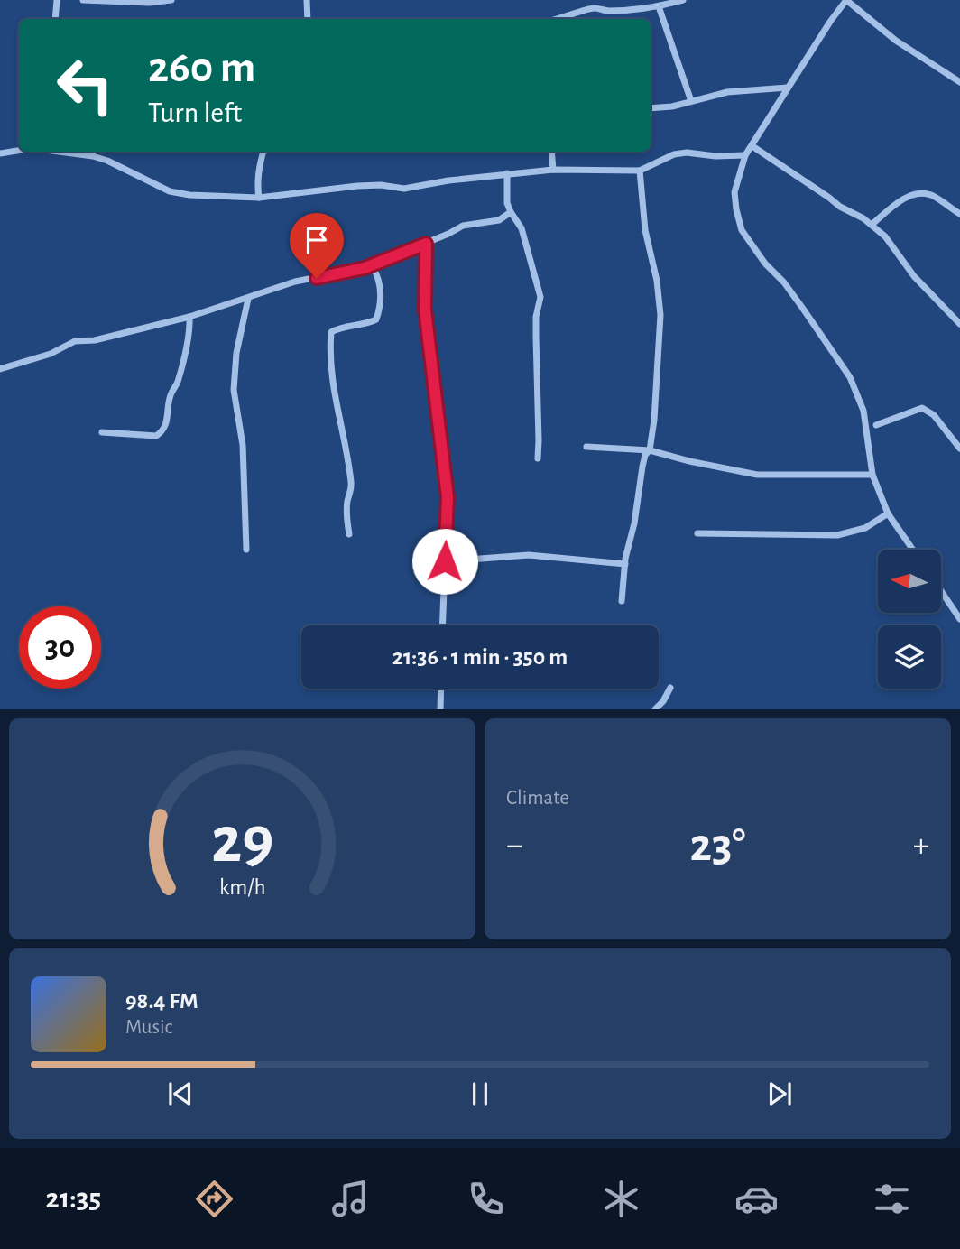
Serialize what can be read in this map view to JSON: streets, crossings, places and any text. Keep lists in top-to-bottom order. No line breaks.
{"north":"left","page":{"turn":["260 m","Turn left"],"limit":"30","trip":"21:36 · 1 min · 350 m","tile":"Climate","heat":["−","23°","+"],"song":["98.4 FM","Music"],"tabs":"21:35","gauge":["29","km/h"]}}
